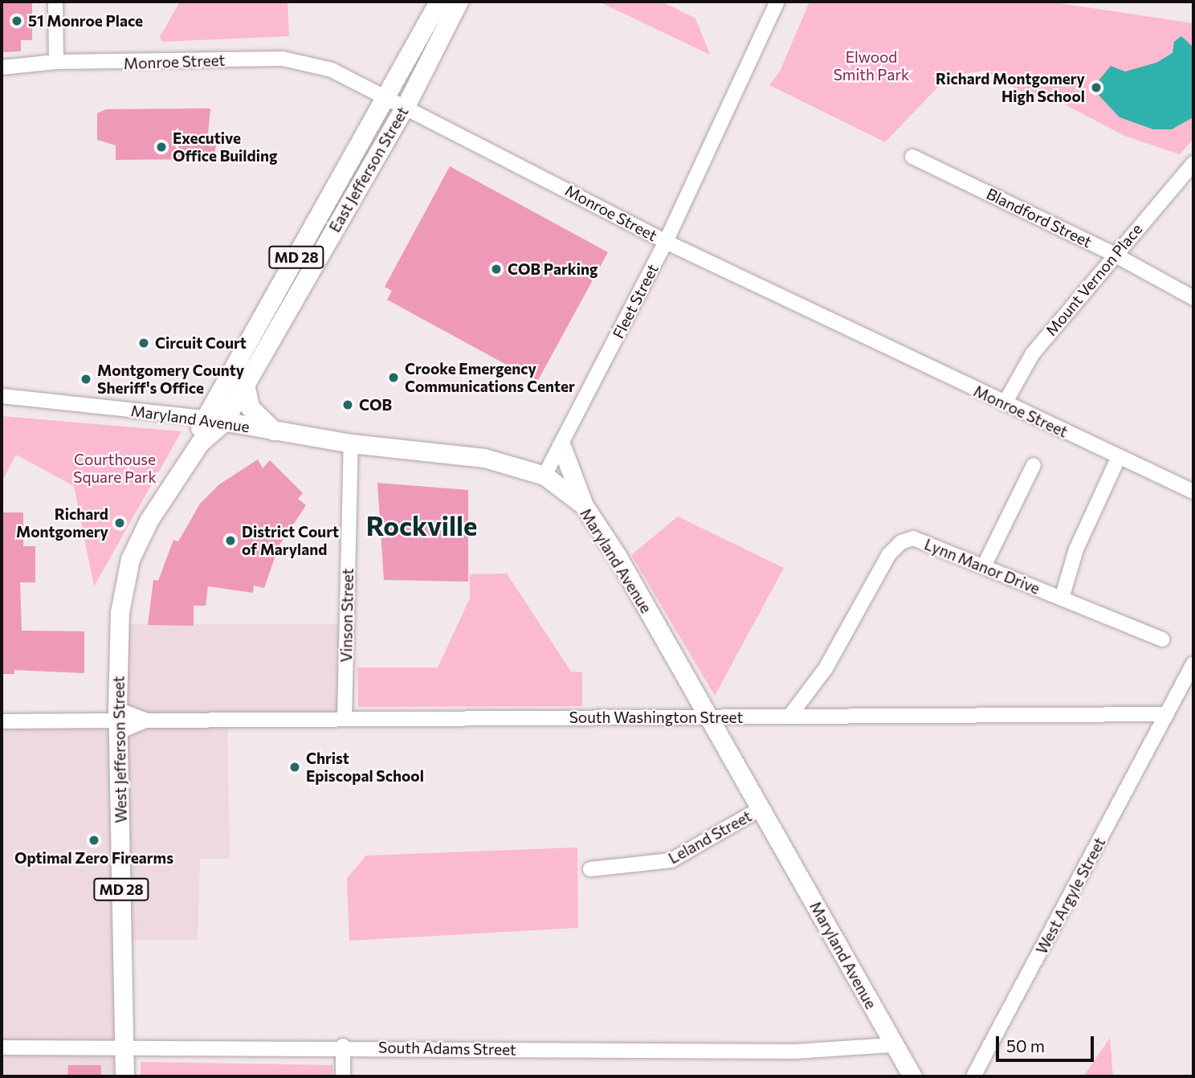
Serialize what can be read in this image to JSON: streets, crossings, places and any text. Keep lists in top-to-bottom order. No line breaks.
{"streets":{"main road":["East Jefferson Street","MD 28","Maryland Avenue","West Jefferson Street"],"street":["Monroe Street","Blandford Street","Mount Vernon Place","Fleet Street","Lynn Manor Drive","Vinson Street","South Washington Street","Leland Street","West Argyle Street","South Adams Street"]},"crossings":[["Monroe Street","East Jefferson Street"],["Monroe Street","Mount Vernon Place"],["Monroe Street","Fleet Street"],["East Jefferson Street","Maryland Avenue"],["East Jefferson Street","West Jefferson Street"],["Blandford Street","Mount Vernon Place"],["Fleet Street","Maryland Avenue"],["Maryland Avenue","Vinson Street"],["Maryland Avenue","South Washington Street"],["Maryland Avenue","West Jefferson Street"],["Maryland Avenue","Leland Street"],["Maryland Avenue","South Adams Street"],["Lynn Manor Drive","South Washington Street"],["Vinson Street","South Washington Street"],["South Washington Street","West Jefferson Street"],["South Washington Street","West Argyle Street"],["West Jefferson Street","South Adams Street"]],"districts":["Rockville"],"parks":["Elwood Smith Park","Courthouse Square Park"],"places":["51 Monroe Place","Richard Montgomery High School","Executive Office Building","COB Parking","Circuit Court","Crooke Emergency Communications Center","Montgomery County Sheriff's Office","COB","Richard Montgomery","District Court of Maryland","Christ Episcopal School","Optimal Zero Firearms"],"scale_bar":"50 m"}
